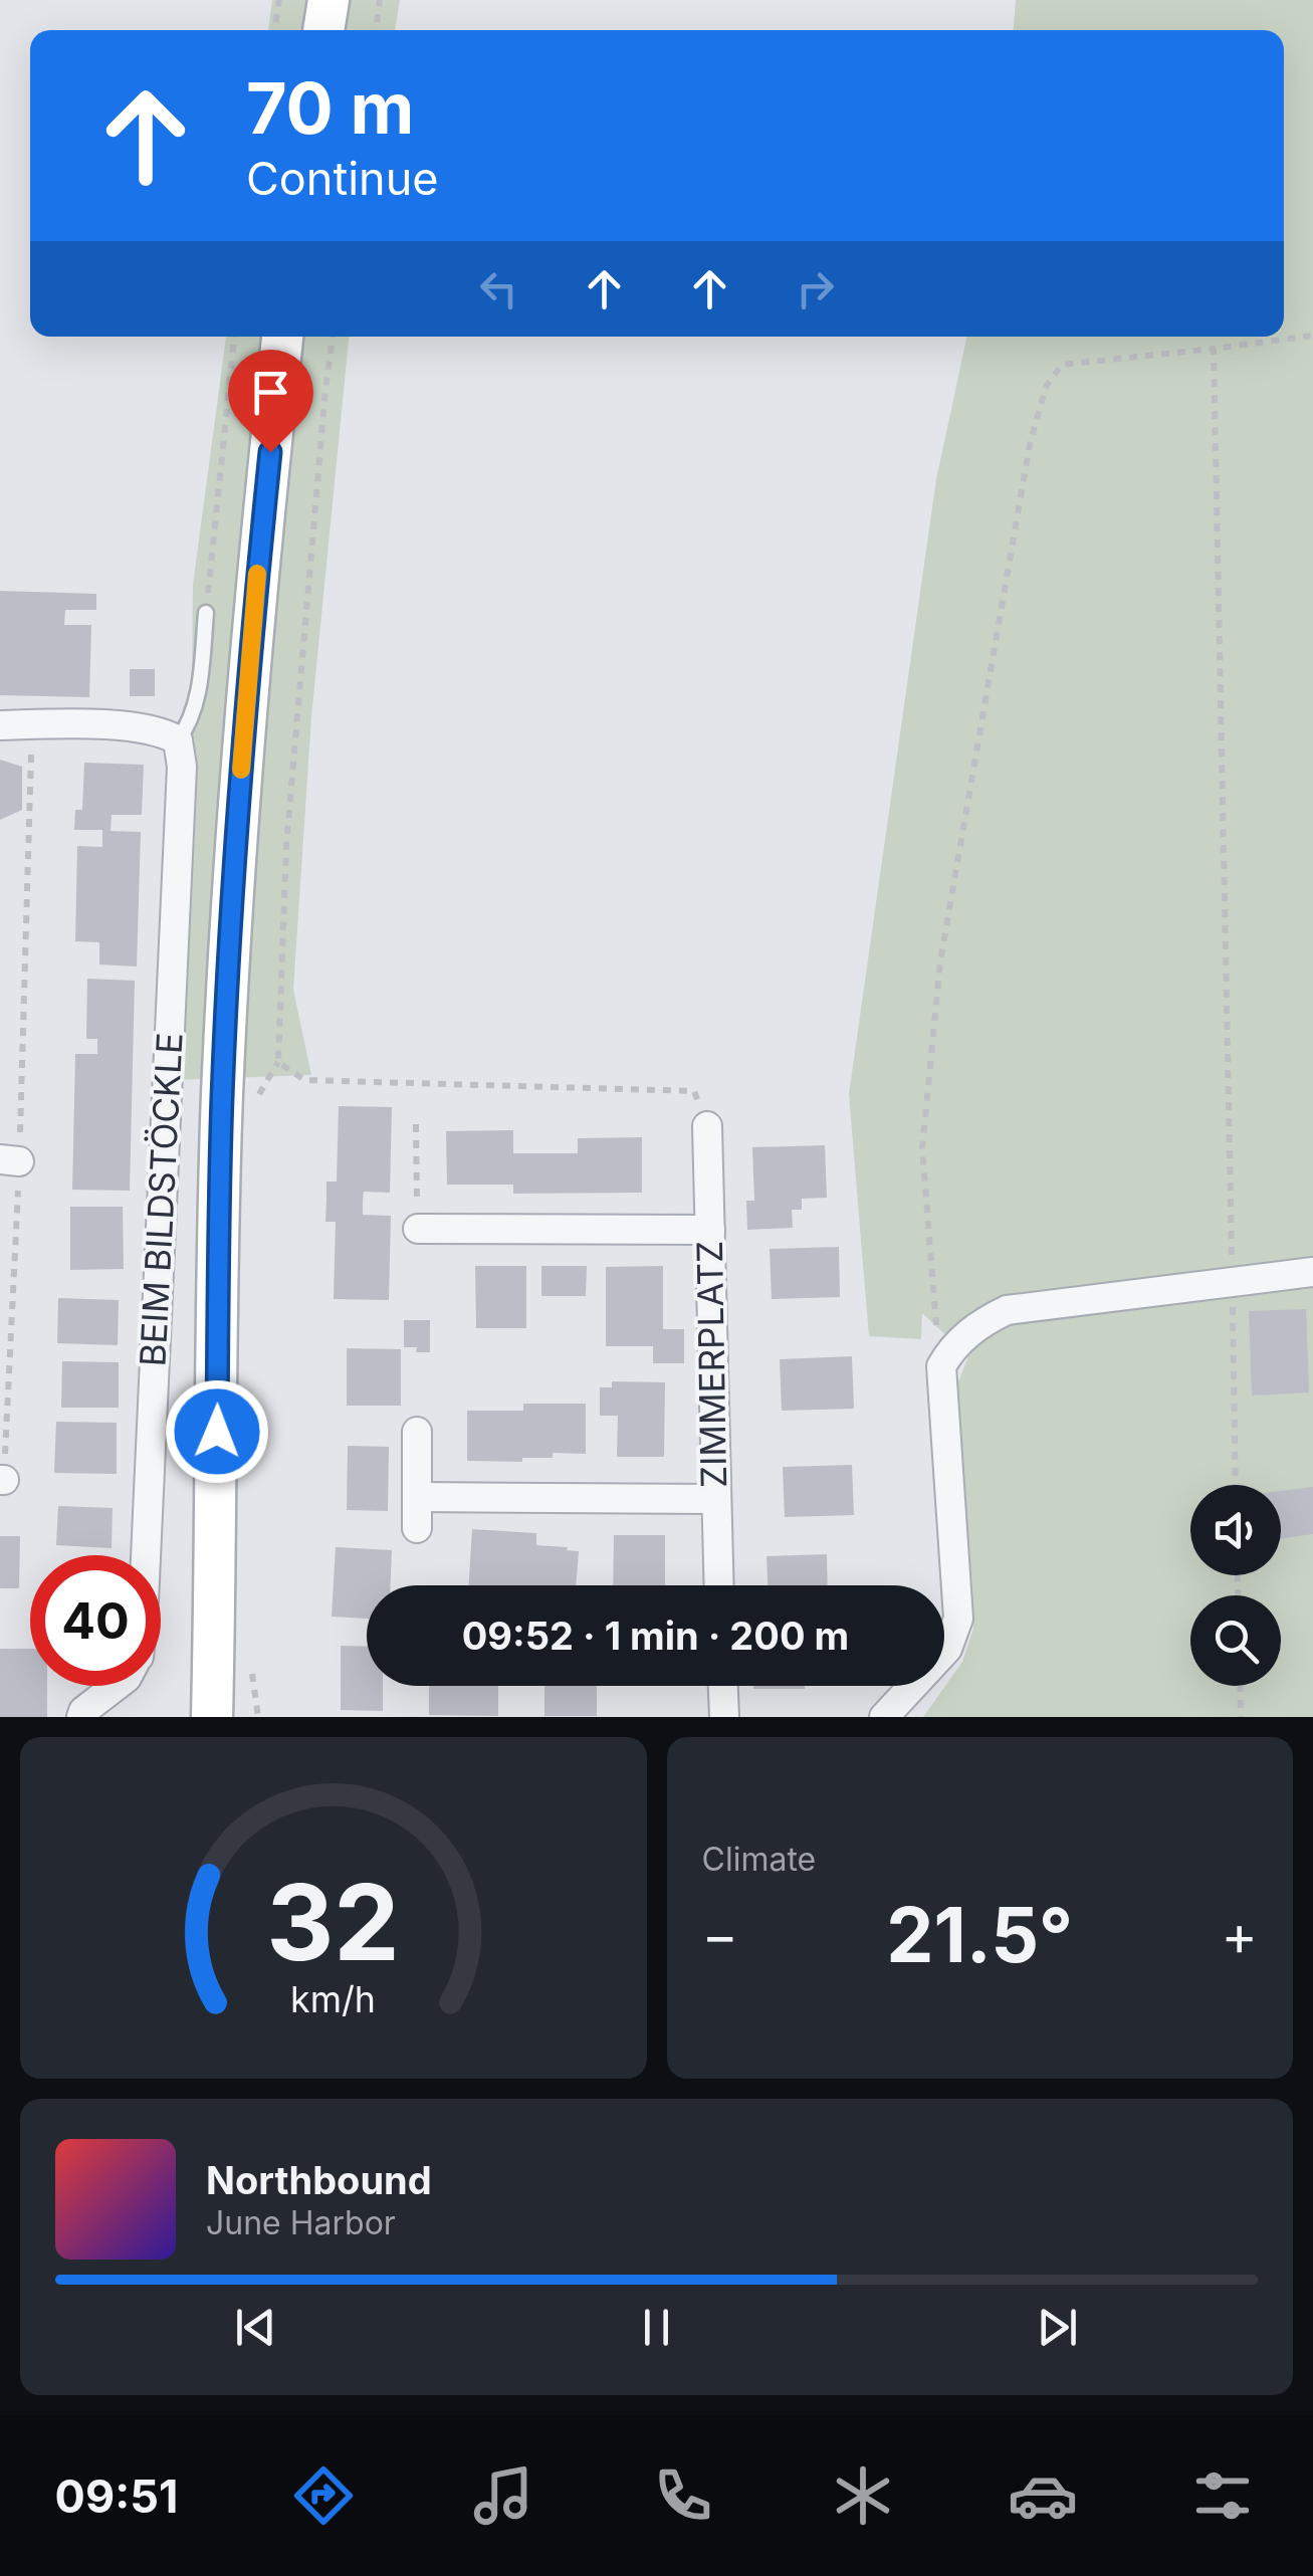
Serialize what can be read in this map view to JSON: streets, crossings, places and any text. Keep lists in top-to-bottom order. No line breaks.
{"streets":{"street":["BEIM BILDSTÖCKLE","ZIMMERPLATZ"]},"page":{"turn":["70 m","Continue"],"limit":"40","trip":"09:52 · 1 min · 200 m","tile":"Climate","heat":["−","21.5°","+"],"song":["Northbound","June Harbor"],"tabs":"09:51","gauge":["32","km/h"]}}
